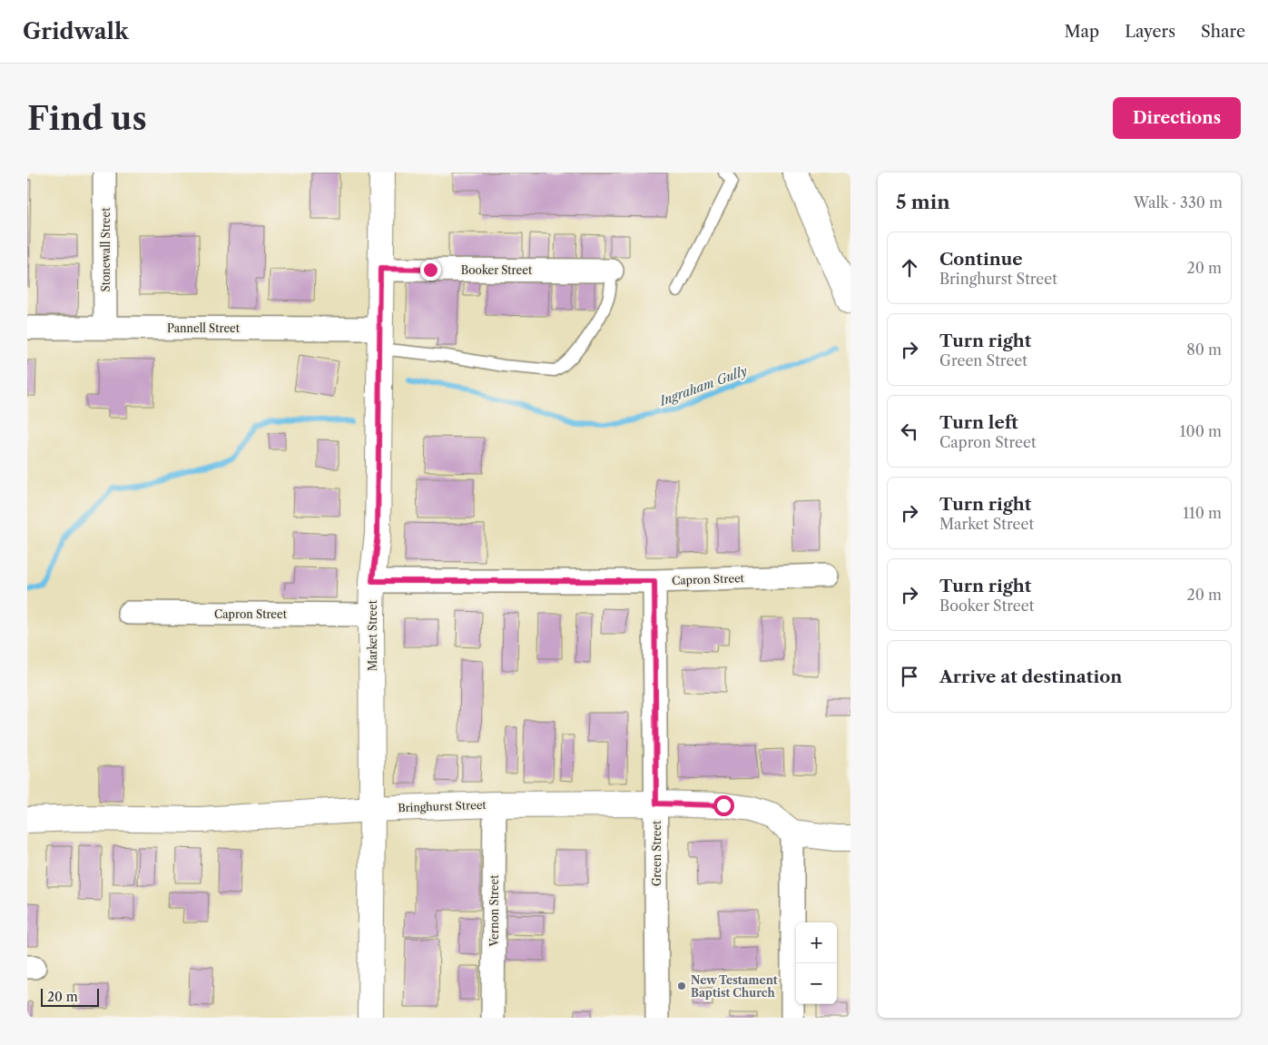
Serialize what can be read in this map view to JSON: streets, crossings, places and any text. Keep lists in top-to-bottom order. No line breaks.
{"streets":{"street":["Stonewall Street","Booker Street","Pannell Street","Capron Street","Market Street","Bringhurst Street","Green Street","Vernon Street"]},"crossings":[["Stonewall Street","Pannell Street"],["Booker Street","Market Street"],["Pannell Street","Market Street"],["Capron Street","Market Street"],["Capron Street","Green Street"],["Market Street","Bringhurst Street"],["Bringhurst Street","Green Street"],["Bringhurst Street","Vernon Street"]],"water":["Ingraham Gully"],"places":["New Testament Baptist Church"],"scale_bar":"20 m","page":{"header":"Gridwalk","nav":["Map","Layers","Share"],"buttons":"Directions","title":"Find us","heading":["5 min","Walk · 330 m"],"list":[["Continue","Bringhurst Street","20 m"],["Turn right","Green Street","80 m"],["Turn left","Capron Street","100 m"],["Turn right","Market Street","110 m"],["Turn right","Booker Street","20 m"],"Arrive at destination"],"map_buttons":["+","−"],"scale":"20 m"}}
